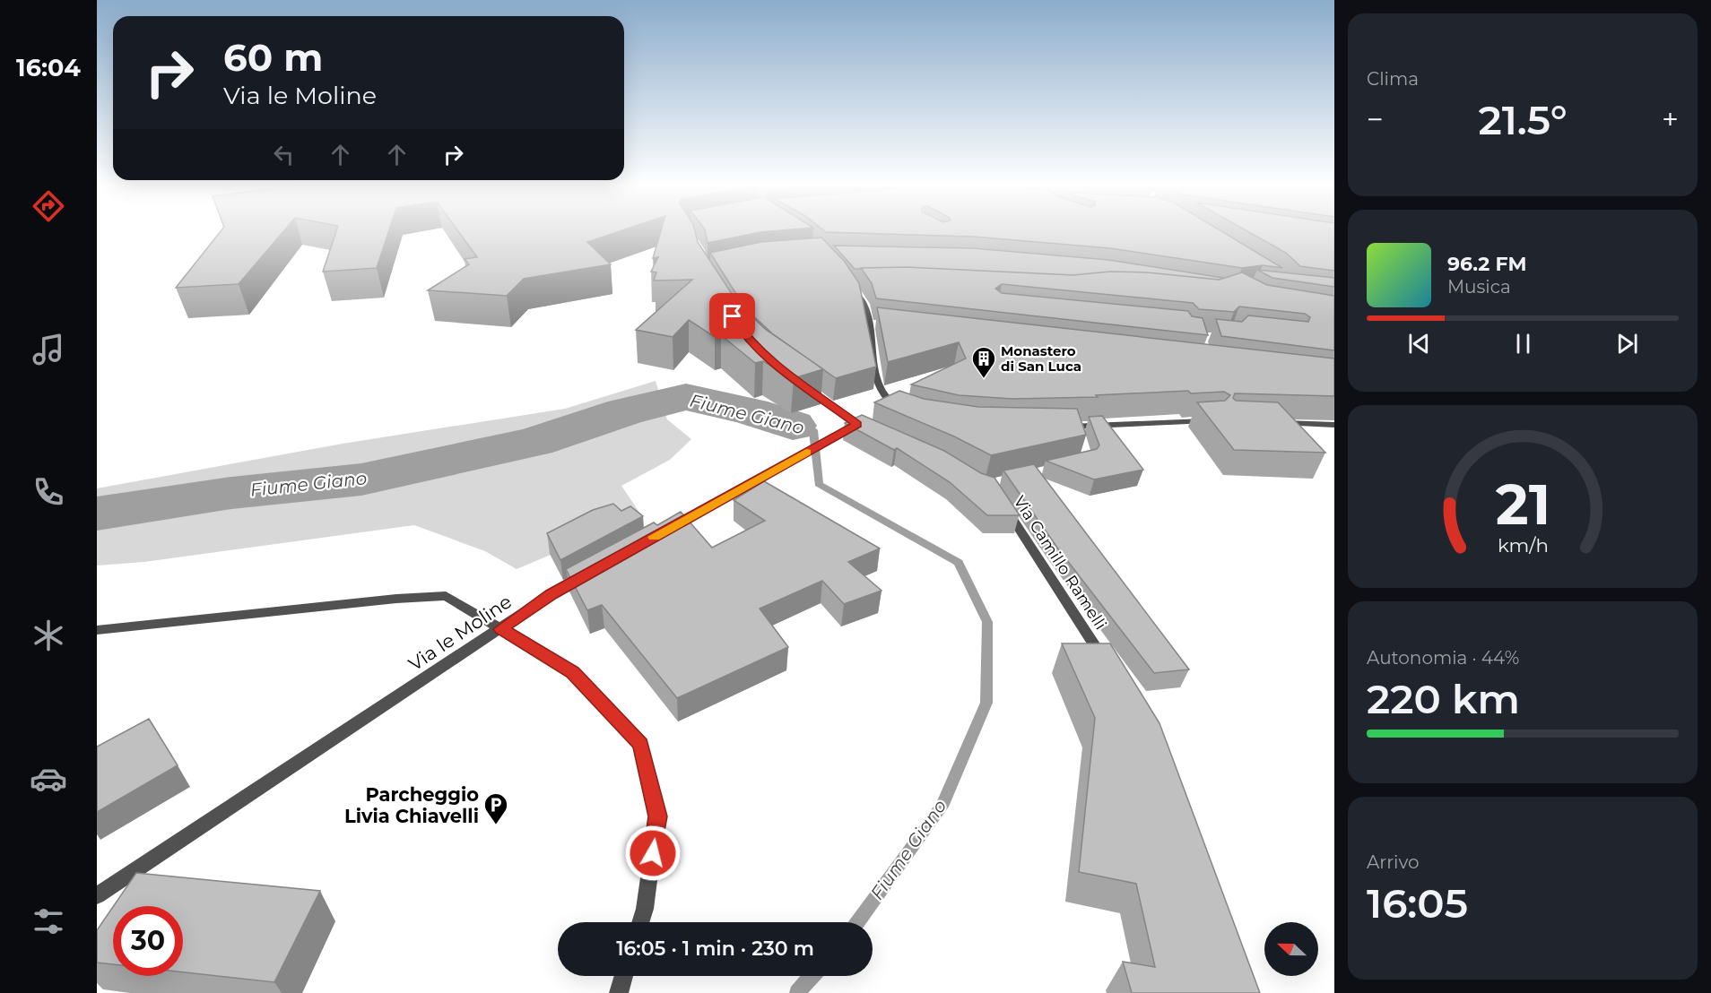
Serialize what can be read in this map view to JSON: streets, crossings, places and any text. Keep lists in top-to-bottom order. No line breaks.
{"streets":{"street":["Via Camillo Ramelli","Via le Moline"]},"water":["Fiume Giano"],"places":{"building":["Monastero di San Luca"],"parking":["Parcheggio Livia Chiavelli"]},"north":"left","page":{"tabs":"16:04","tile":["Clima",["Autonomia · 44%","220 km"],["Arrivo","16:05"]],"turn":["60 m","Via le Moline"],"heat":["−","21.5°","+"],"song":["96.2 FM","Musica"],"limit":"30","trip":"16:05 · 1 min · 230 m","gauge":["21","km/h"]}}
